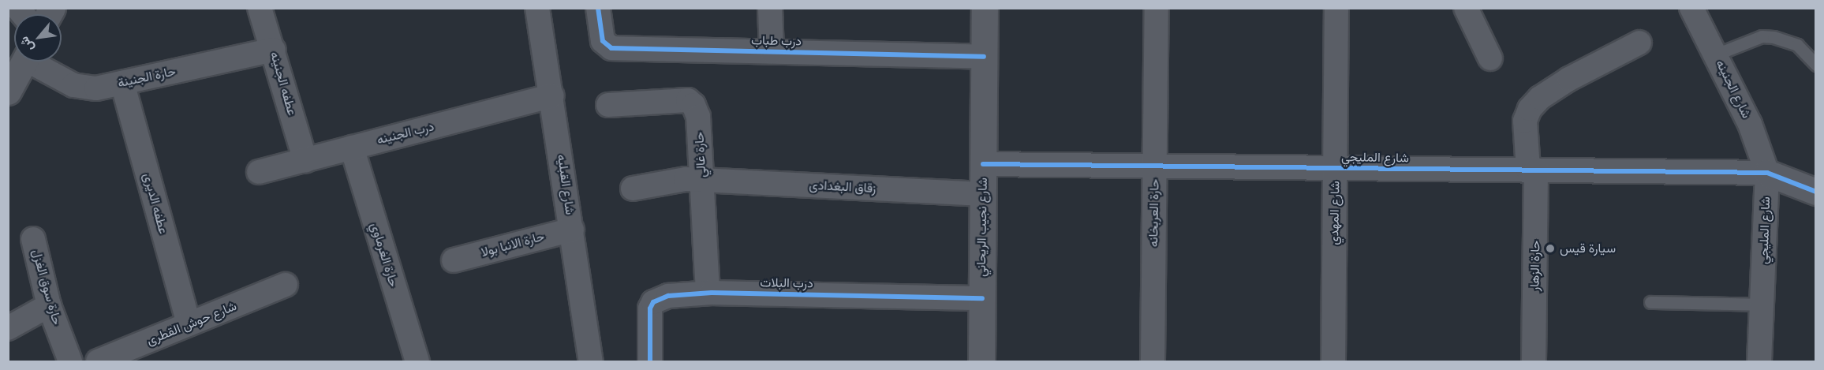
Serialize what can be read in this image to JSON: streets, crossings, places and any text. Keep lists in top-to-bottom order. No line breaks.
{"streets":{"street":["درب طباب","حارة الجنينة","عطفه الجنينه","شارع الجنينه","درب الجنينه","حارة غالي","شارع المليجي","شارع القبليه","زقاق البغدادى","عطفه الديرى","حارة العربخانه","شارع المهدي","شارع نجيب الريحاني","حارة الانبا بولا","حارة الغرماوي","حارة الزهار","درب البلات","حارة سوق الغزل","شارع حوش القطرى"]},"crossings":[["درب طباب","شارع نجيب الريحاني"],["حارة الجنينة","عطفه الجنينه"],["حارة الجنينة","عطفه الديرى"],["عطفه الجنينه","درب الجنينه"],["شارع الجنينه","شارع المليجي"],["درب الجنينه","شارع القبليه"],["درب الجنينه","حارة الغرماوي"],["حارة غالي","زقاق البغدادى"],["حارة غالي","درب البلات"],["شارع المليجي","حارة العربخانه"],["شارع المليجي","شارع المهدي"],["شارع المليجي","شارع نجيب الريحاني"],["شارع المليجي","حارة الزهار"],["شارع القبليه","حارة الانبا بولا"],["زقاق البغدادى","شارع نجيب الريحاني"],["عطفه الديرى","شارع حوش القطرى"],["شارع نجيب الريحاني","درب البلات"]],"places":["سيارة قيس"],"north":"bottom left"}
